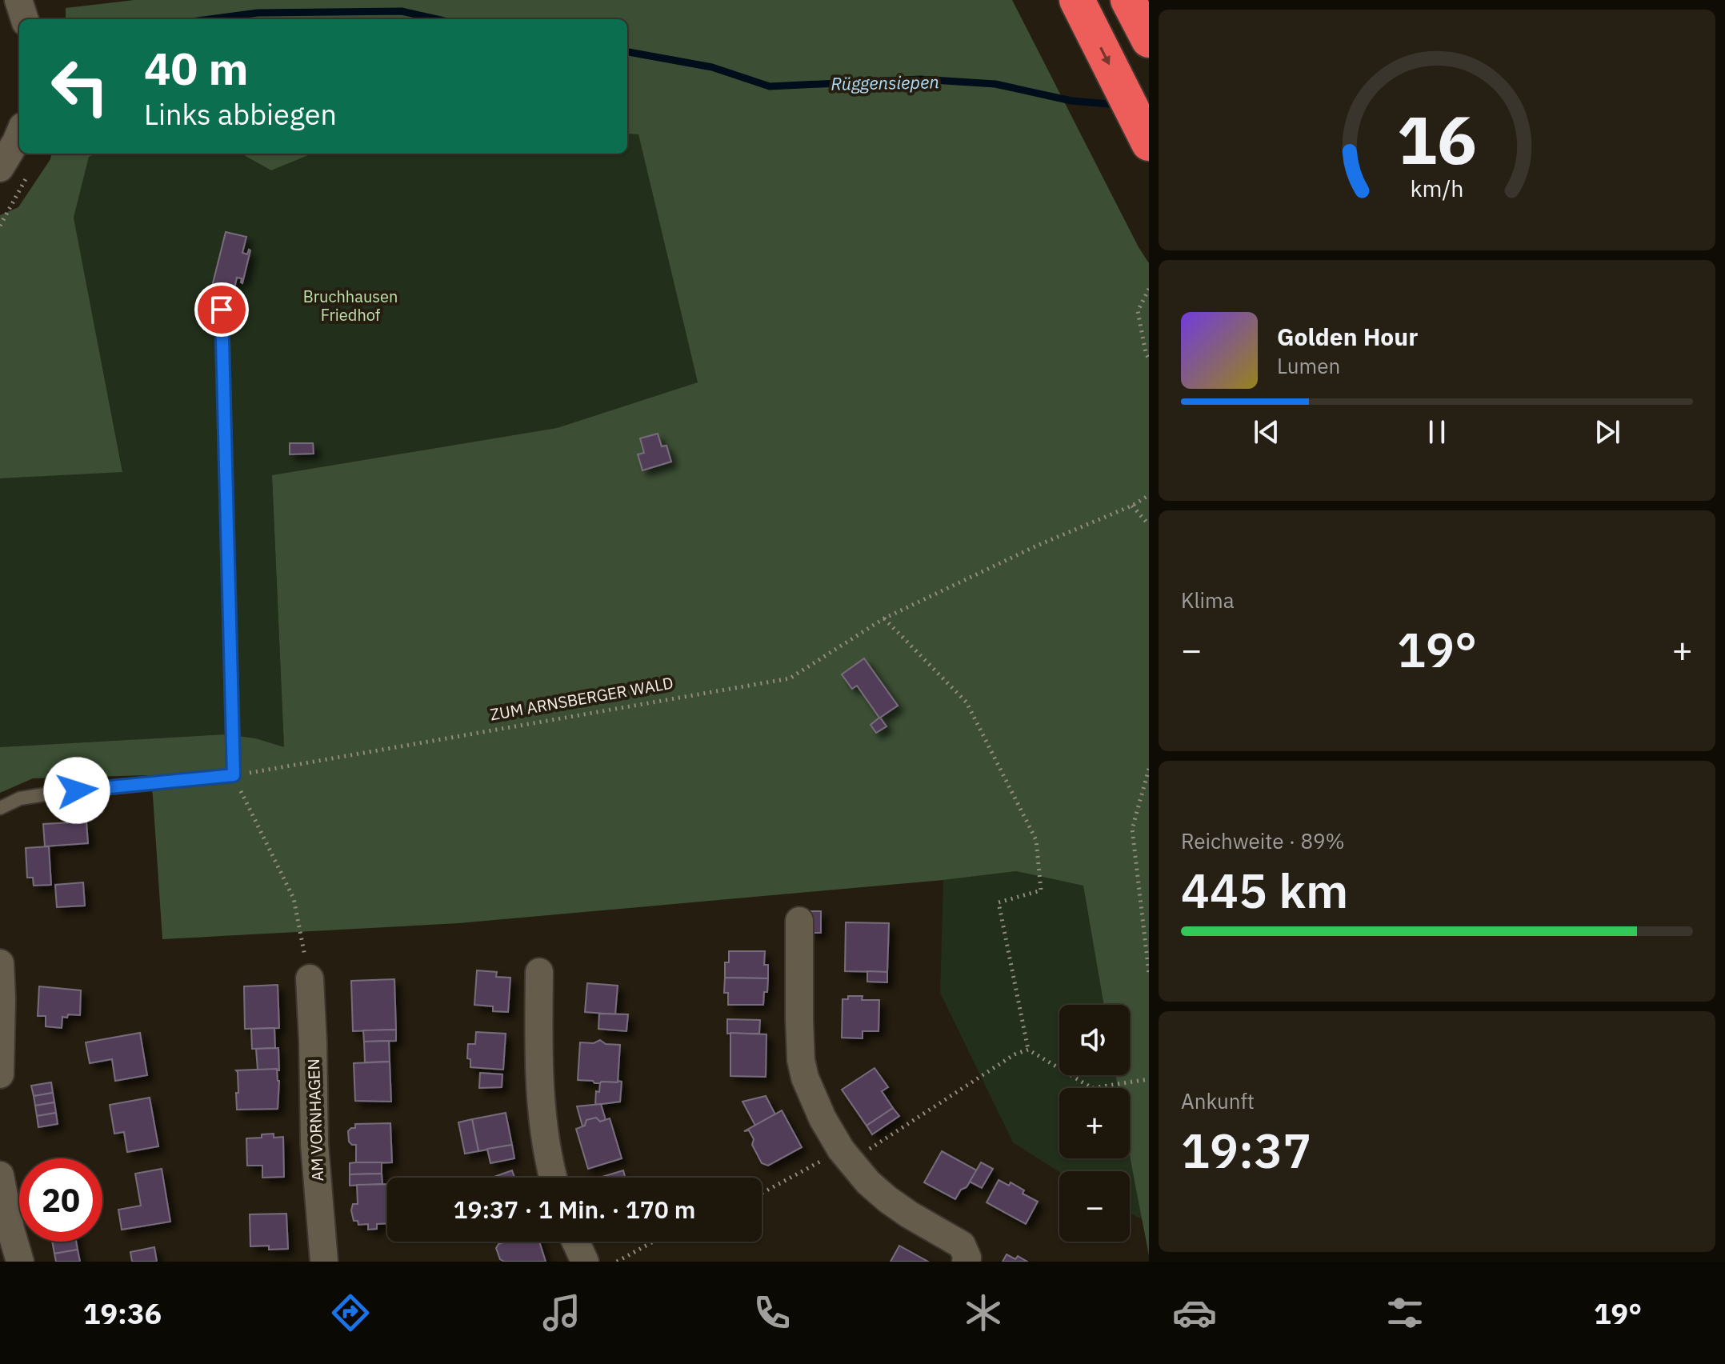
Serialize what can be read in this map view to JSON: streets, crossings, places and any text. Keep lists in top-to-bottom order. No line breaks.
{"streets":{"street":["AM VORNHAGEN"],"path":["ZUM ARNSBERGER WALD"]},"water":["Rüggensiepen"],"parks":["Bruchhausen Friedhof"],"page":{"turn":["40 m","Links abbiegen"],"song":["Golden Hour","Lumen"],"tile":["Klima",["Reichweite · 89%","445 km"],["Ankunft","19:37"]],"heat":["−","19°","+"],"map_buttons":["+","−"],"limit":"20","trip":"19:37 · 1 Min. · 170 m","tabs":["19:36","19°"],"gauge":["16","km/h"]}}
